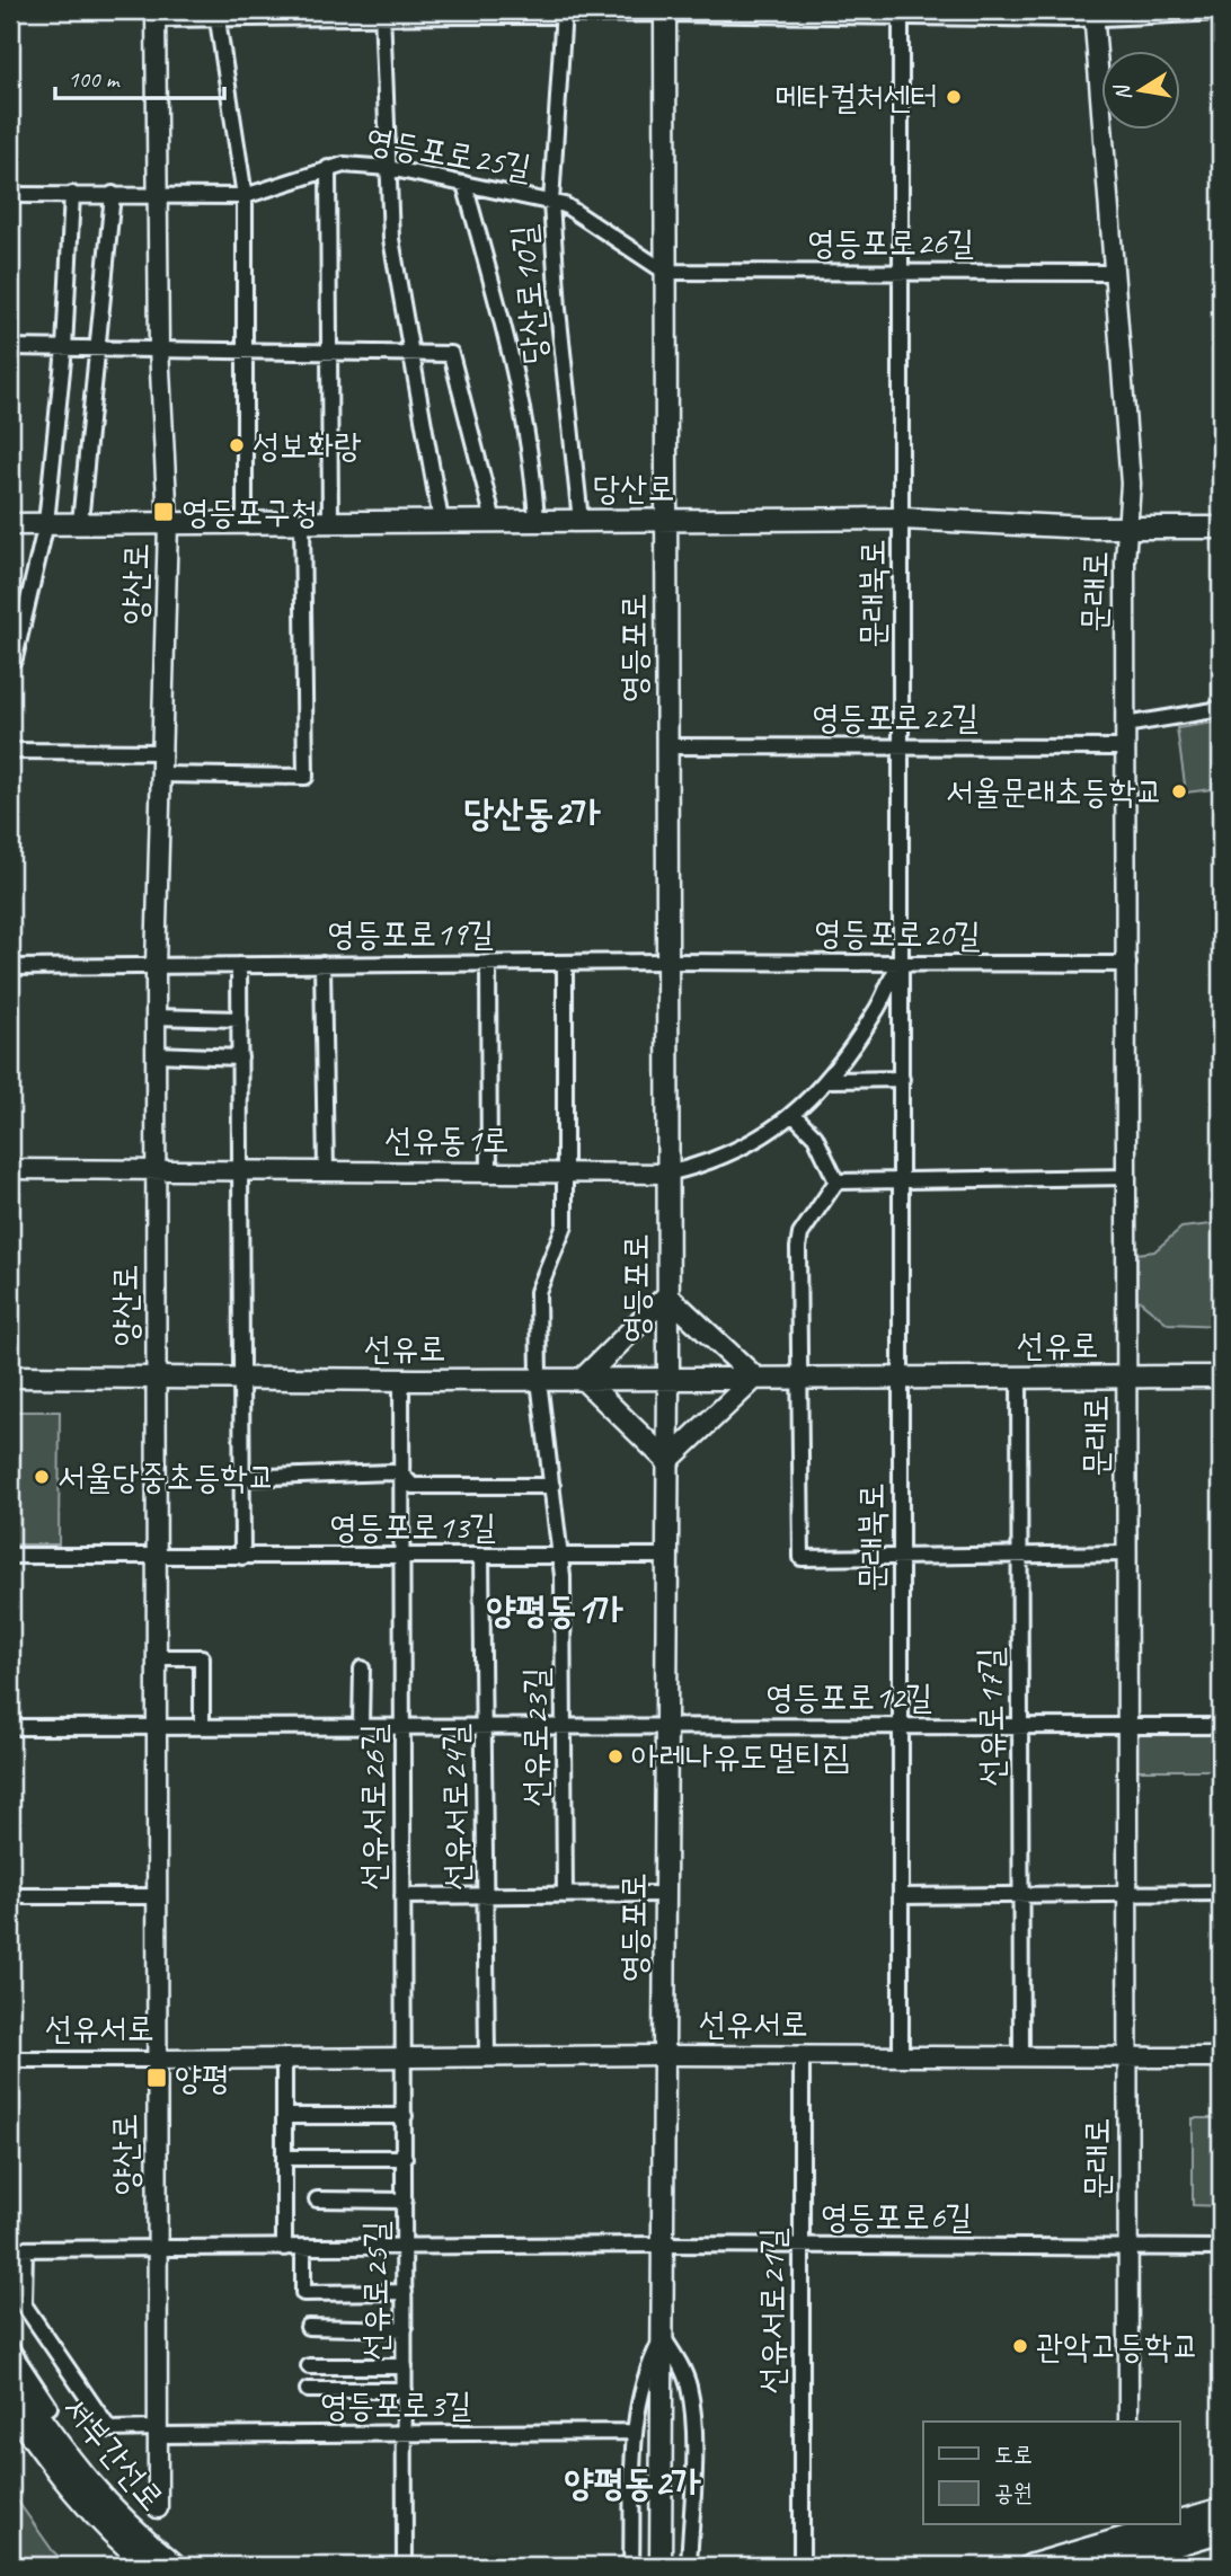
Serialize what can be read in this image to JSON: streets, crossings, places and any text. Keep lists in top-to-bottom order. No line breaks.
{"streets":{"main road":["당산로","영등포로","선유로","서부간선로"],"street":["영등포로25길","영등포로26길","당산로10길","양산로","문래로","문래북로","영등포로22길","영등포로19길","영등포로20길","선유동1로","영등포로13길","영등포로12길","선유로17길","선유로23길","선유서로26길","선유서로24길","선유서로","영등포로6길","선유로25길","선유서로21길","영등포로3길"]},"crossings":[["영등포로25길","영등포로26길"],["영등포로25길","당산로10길"],["영등포로25길","양산로"],["영등포로25길","영등포로"],["영등포로26길","문래로"],["영등포로26길","문래북로"],["영등포로26길","영등포로"],["당산로10길","당산로"],["당산로","양산로"],["당산로","문래로"],["당산로","문래북로"],["당산로","영등포로"],["양산로","영등포로19길"],["양산로","선유동1로"],["양산로","선유로"],["양산로","영등포로13길"],["양산로","영등포로12길"],["양산로","선유서로"],["양산로","영등포로6길"],["양산로","영등포로3길"],["문래로","영등포로22길"],["문래로","영등포로20길"],["문래로","선유로"],["문래로","영등포로12길"],["문래로","선유서로"],["문래로","영등포로6길"],["문래북로","영등포로22길"],["문래북로","영등포로20길"],["문래북로","선유로"],["문래북로","영등포로12길"],["문래북로","선유서로"],["영등포로","영등포로22길"],["영등포로","영등포로19길"],["영등포로","영등포로20길"],["영등포로","선유동1로"],["영등포로","선유로"],["영등포로","영등포로13길"],["영등포로","영등포로12길"],["영등포로","선유서로"],["영등포로","영등포로6길"],["영등포로19길","영등포로20길"],["선유동1로","선유로23길"],["선유로","선유로17길"],["선유로","선유로23길"],["영등포로13길","선유로23길"],["영등포로13길","선유서로26길"],["영등포로13길","선유서로24길"],["영등포로12길","선유로17길"],["영등포로12길","선유로23길"],["영등포로12길","선유서로26길"],["영등포로12길","선유서로24길"],["선유로17길","선유서로"],["선유서로26길","선유서로"],["선유서로26길","선유로25길"],["선유서로24길","선유서로"],["선유서로","선유로25길"],["선유서로","선유서로21길"],["영등포로6길","선유로25길"],["영등포로6길","선유서로21길"],["영등포로6길","영등포로3길"],["선유로25길","영등포로3길"]],"districts":["당산동2가","양평동1가","양평동2가"],"places":{"other":["메타컬처센터","성보화랑","서울문래초등학교","서울당중초등학교","아레나유도멀티짐","관악고등학교"],"transit":["영등포구청","양평"]},"legend":["도로","공원"],"scale_bar":"100 m","north":"left"}
